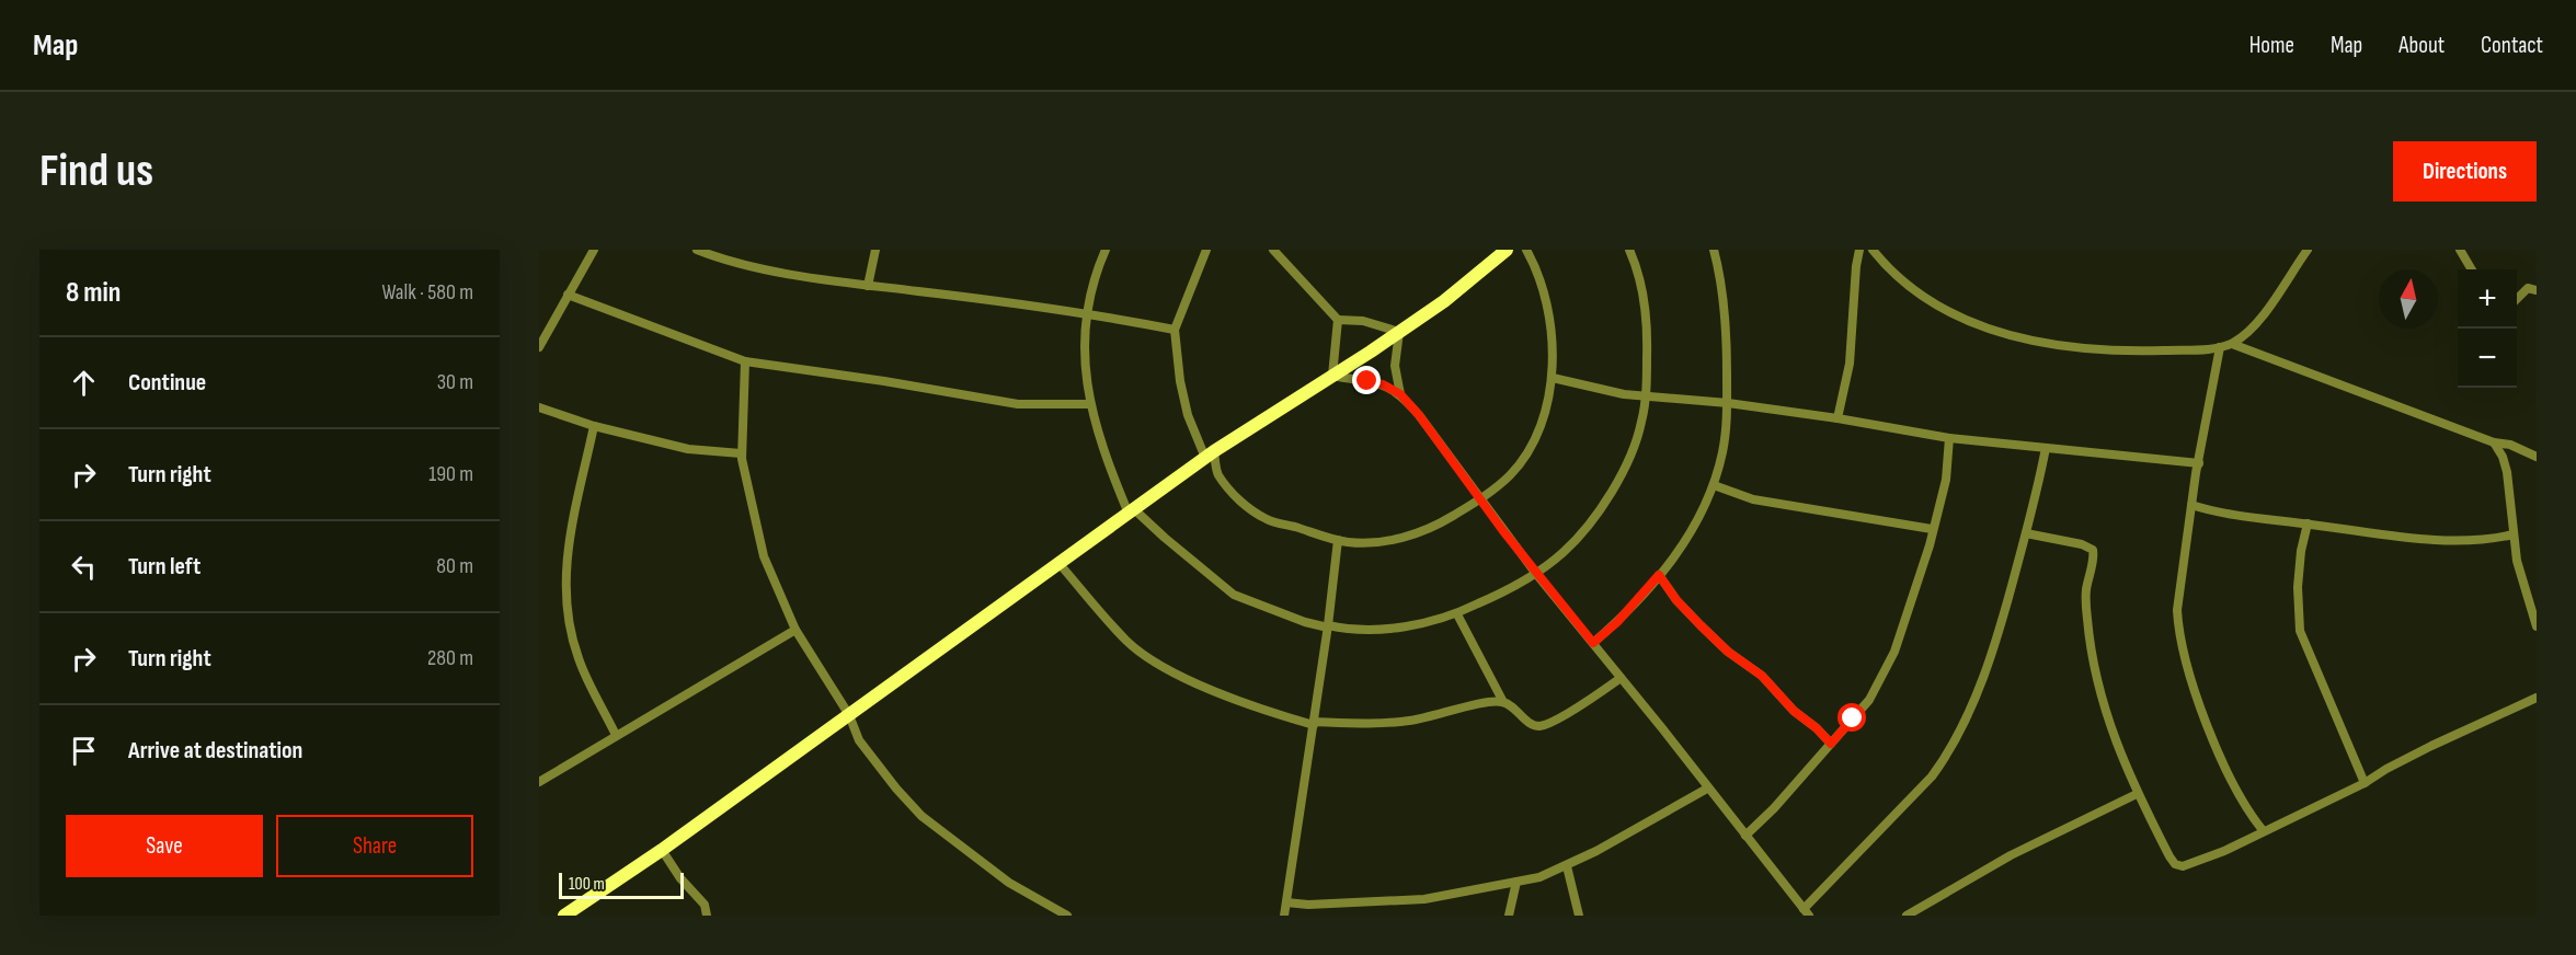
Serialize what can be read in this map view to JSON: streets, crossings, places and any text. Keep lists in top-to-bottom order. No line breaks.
{"scale_bar":"100 m","north":"top","page":{"header":"Map","nav":["Home","Map","About","Contact"],"buttons":["Directions",["Save","Share"]],"title":"Find us","heading":["8 min","Walk · 580 m"],"map_buttons":["+","−"],"list":[["Continue","30 m"],["Turn right","190 m"],["Turn left","80 m"],["Turn right","280 m"],"Arrive at destination"],"scale":"100 m"}}
